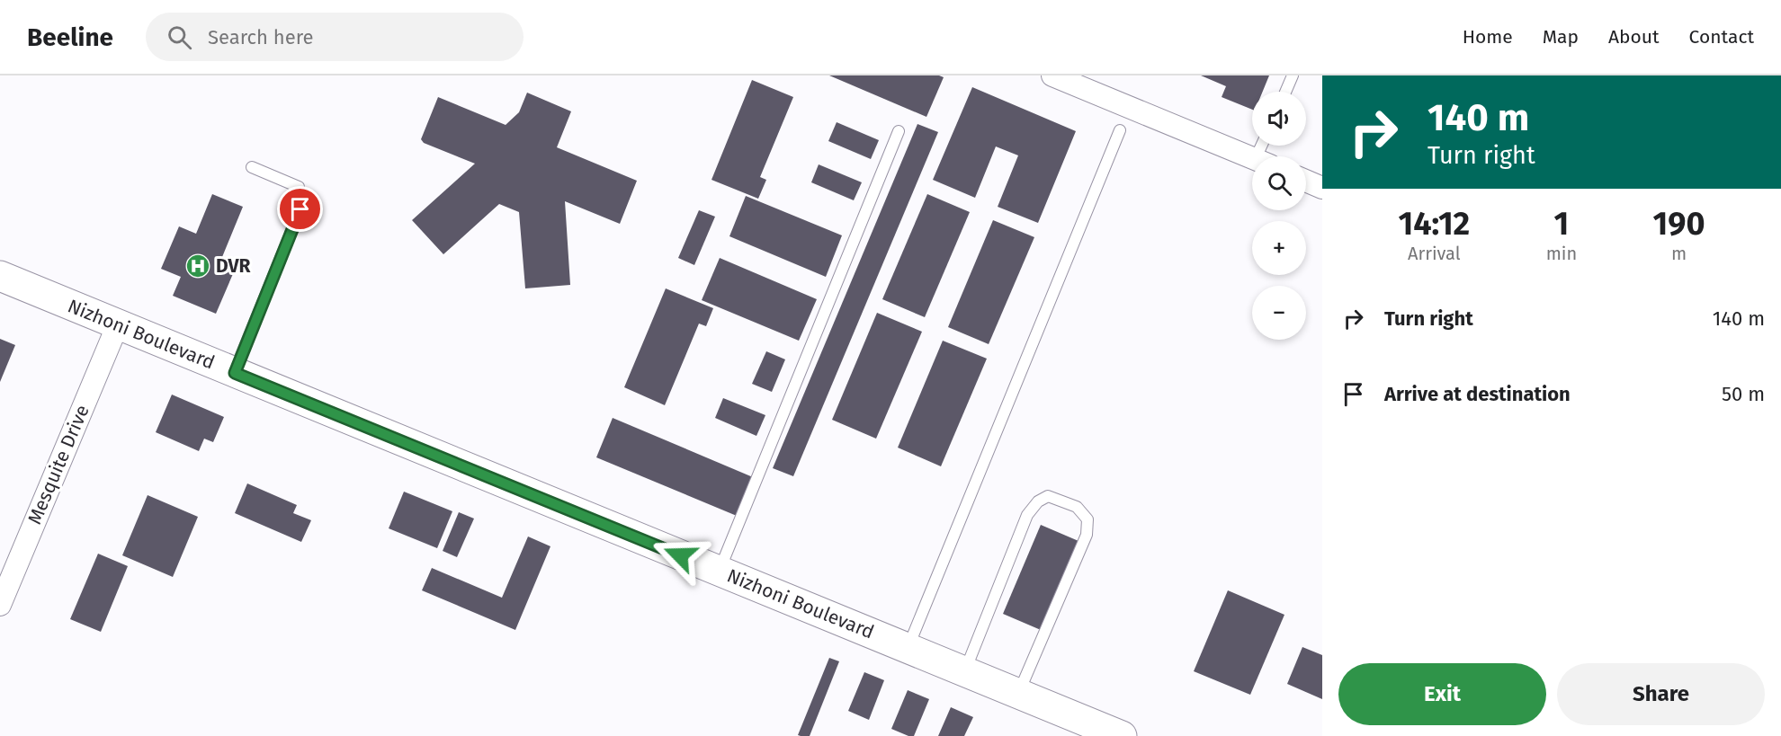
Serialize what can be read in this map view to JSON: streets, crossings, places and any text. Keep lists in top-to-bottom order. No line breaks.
{"streets":{"main road":["Nizhoni Boulevard"],"street":["Mesquite Drive"]},"crossings":[["Nizhoni Boulevard","Mesquite Drive"]],"places":{"hospital":["DVR"]},"page":{"header":"Beeline","search":"Search here","nav":["Home","Map","About","Contact"],"turn":["140 m","Turn right"],"map_buttons":["+","−"],"eta":["14:12","Arrival","1","min","190","m"],"list":[{"name":"Turn right","value":"140 m"},{"name":"Arrive at destination","value":"50 m"}],"buttons":["Exit","Share"]}}
